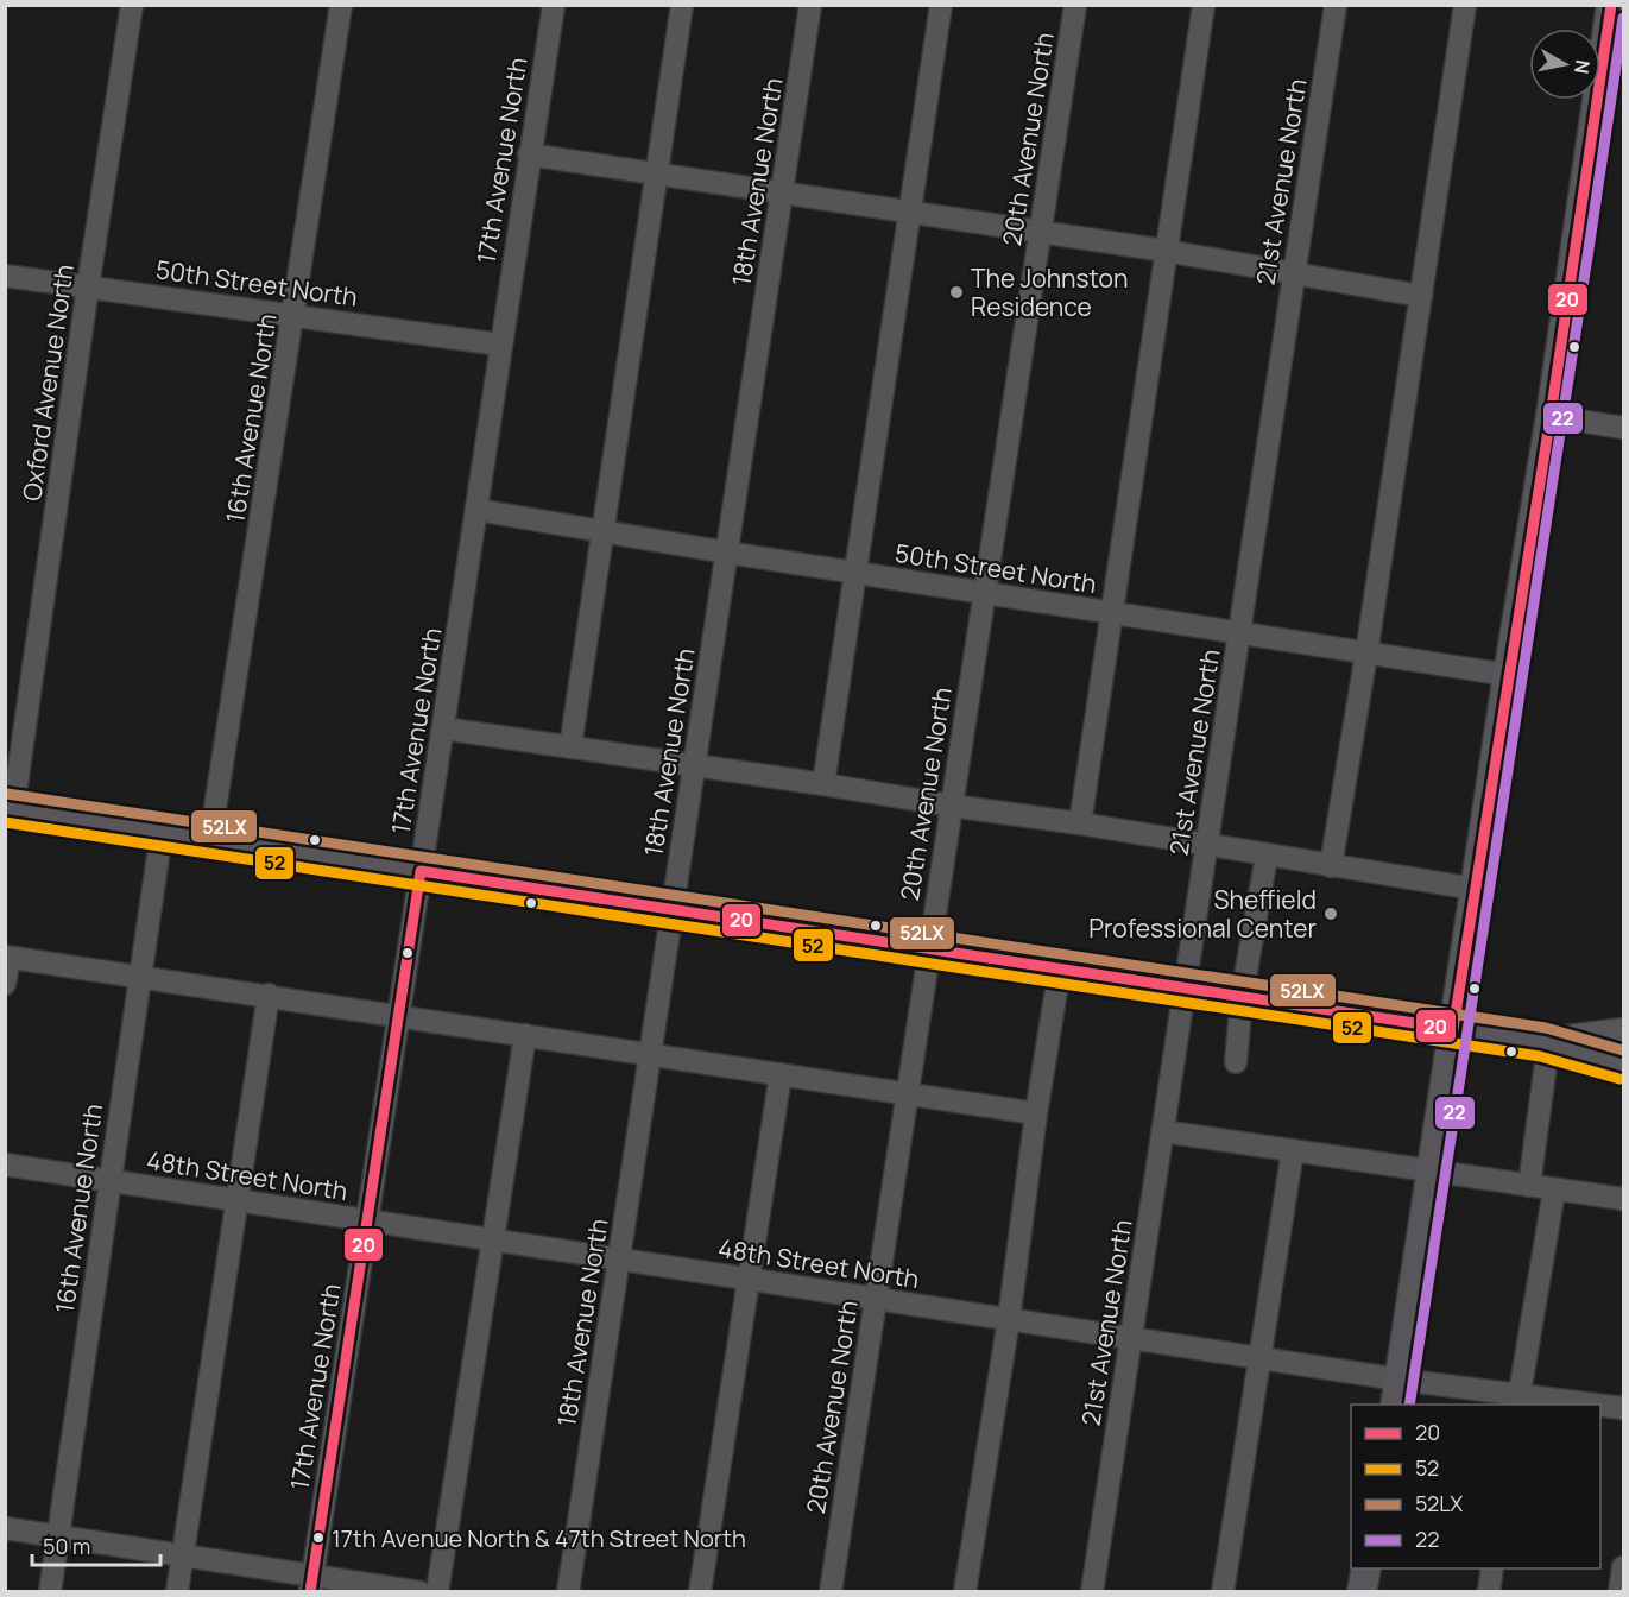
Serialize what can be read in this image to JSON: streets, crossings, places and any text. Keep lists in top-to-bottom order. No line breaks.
{"streets":{"street":["20th Avenue North","17th Avenue North","18th Avenue North","21st Avenue North","50th Street North","Oxford Avenue North","16th Avenue North","48th Street North"]},"crossings":[["20th Avenue North","50th Street North"],["20th Avenue North","48th Street North"],["17th Avenue North","50th Street North"],["17th Avenue North","48th Street North"],["18th Avenue North","50th Street North"],["18th Avenue North","48th Street North"],["21st Avenue North","50th Street North"],["21st Avenue North","48th Street North"],["50th Street North","Oxford Avenue North"],["50th Street North","16th Avenue North"],["16th Avenue North","48th Street North"]],"places":["The Johnston Residence","Sheffield Professional Center","17th Avenue North & 47th Street North"],"lines":["transit line 20","transit line 22","transit line 52LX","transit line 52"],"legend":["20","52","52LX","22"],"scale_bar":"50 m","north":"right"}
